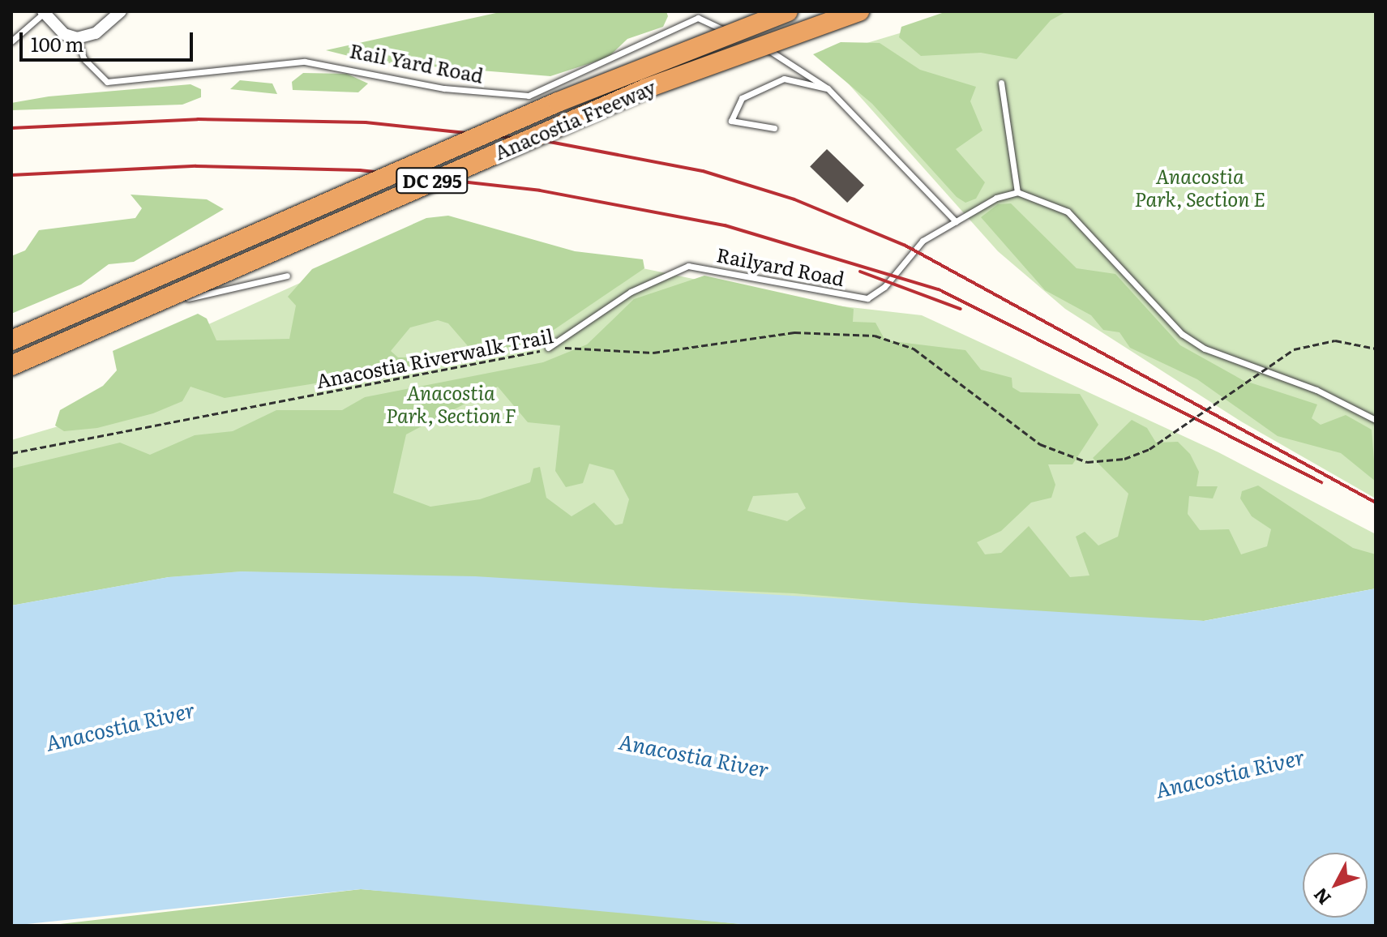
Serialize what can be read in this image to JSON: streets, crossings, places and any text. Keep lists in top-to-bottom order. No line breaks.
{"streets":{"highway":["Anacostia Freeway","DC 295"],"lane":["Rail Yard Road","Railyard Road"],"path":["Anacostia Riverwalk Trail"]},"crossings":[["Rail Yard Road","Railyard Road"],["Railyard Road","Anacostia Riverwalk Trail"]],"water":["Anacostia River"],"parks":["Anacostia Park, Section E","Anacostia Park, Section F"],"scale_bar":"100 m","north":"bottom left"}
